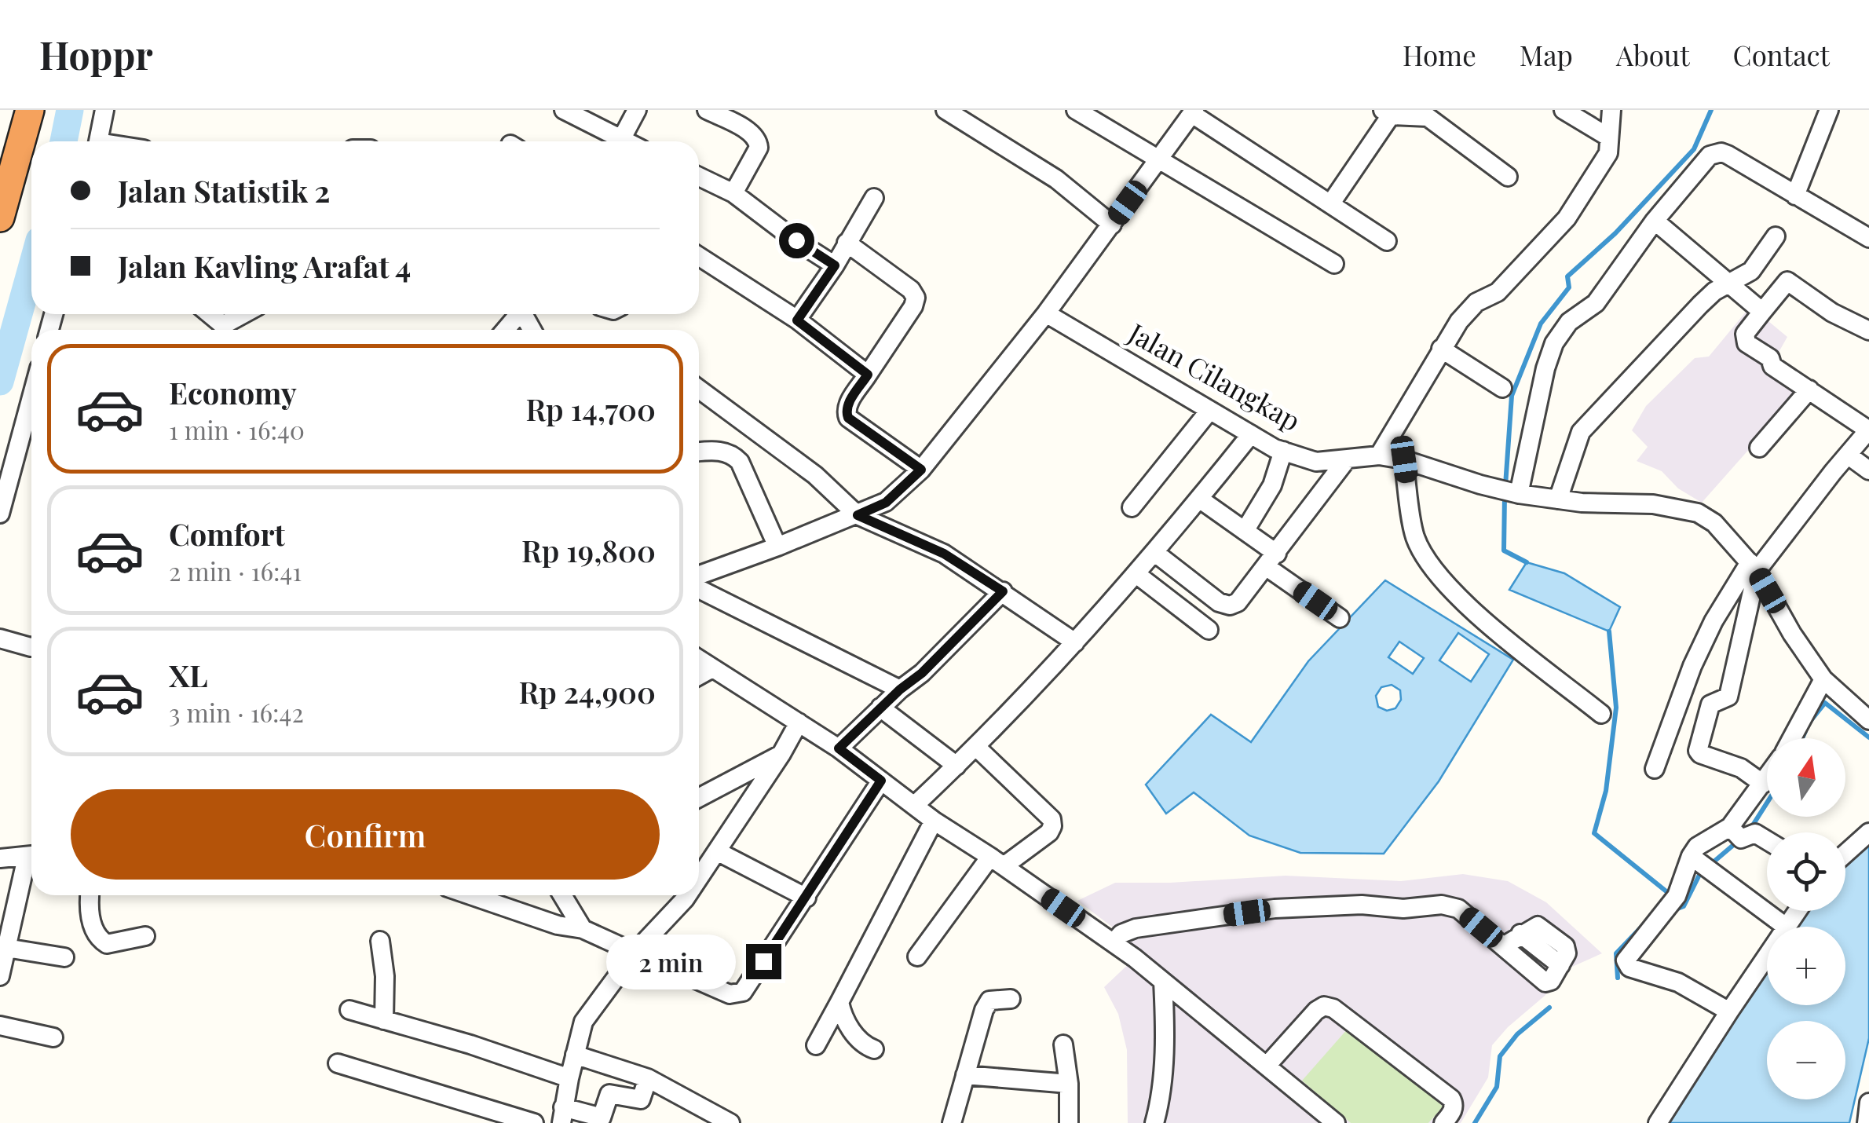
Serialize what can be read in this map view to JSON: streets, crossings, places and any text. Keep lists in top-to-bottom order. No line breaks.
{"streets":{"street":["Jalan Cilangkap"]},"north":"top","page":{"header":"Hoppr","nav":["Home","Map","About","Contact"],"banner":["Jalan Statistik 2","Jalan Kavling Arafat 4"],"list":[{"name":"Economy","note":"1 min · 16:40","value":"Rp 14,700"},{"name":"Comfort","note":"2 min · 16:41","value":"Rp 19,800"},{"name":"XL","note":"3 min · 16:42","value":"Rp 24,900"}],"map_buttons":["+","−"],"buttons":"Confirm","bubble":"2 min"}}
